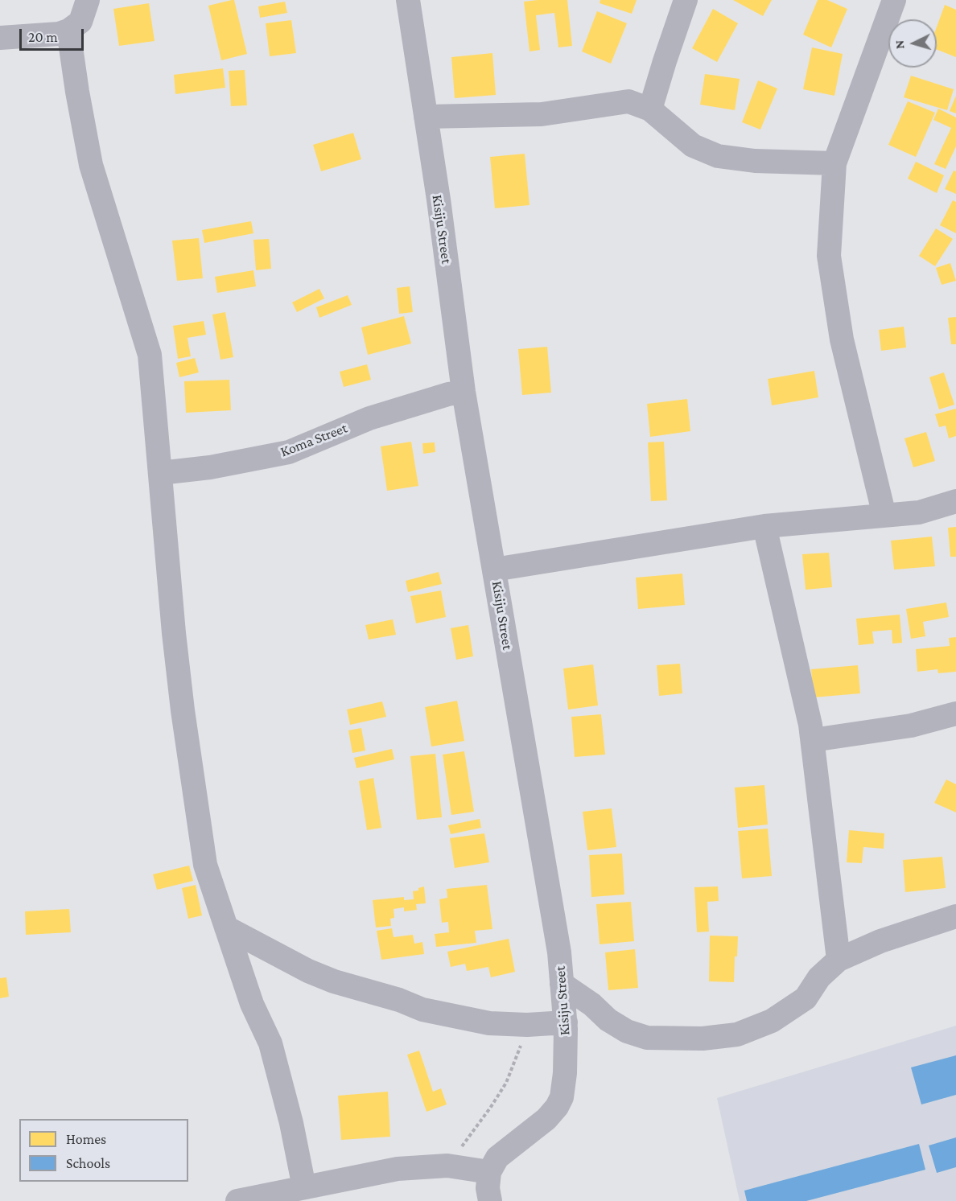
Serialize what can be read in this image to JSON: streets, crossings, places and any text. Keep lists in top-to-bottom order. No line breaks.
{"streets":{"street":["Kisiju Street","Koma Street"]},"crossings":[["Kisiju Street","Koma Street"]],"legend":["Homes","Schools"],"scale_bar":"20 m","north":"left"}
